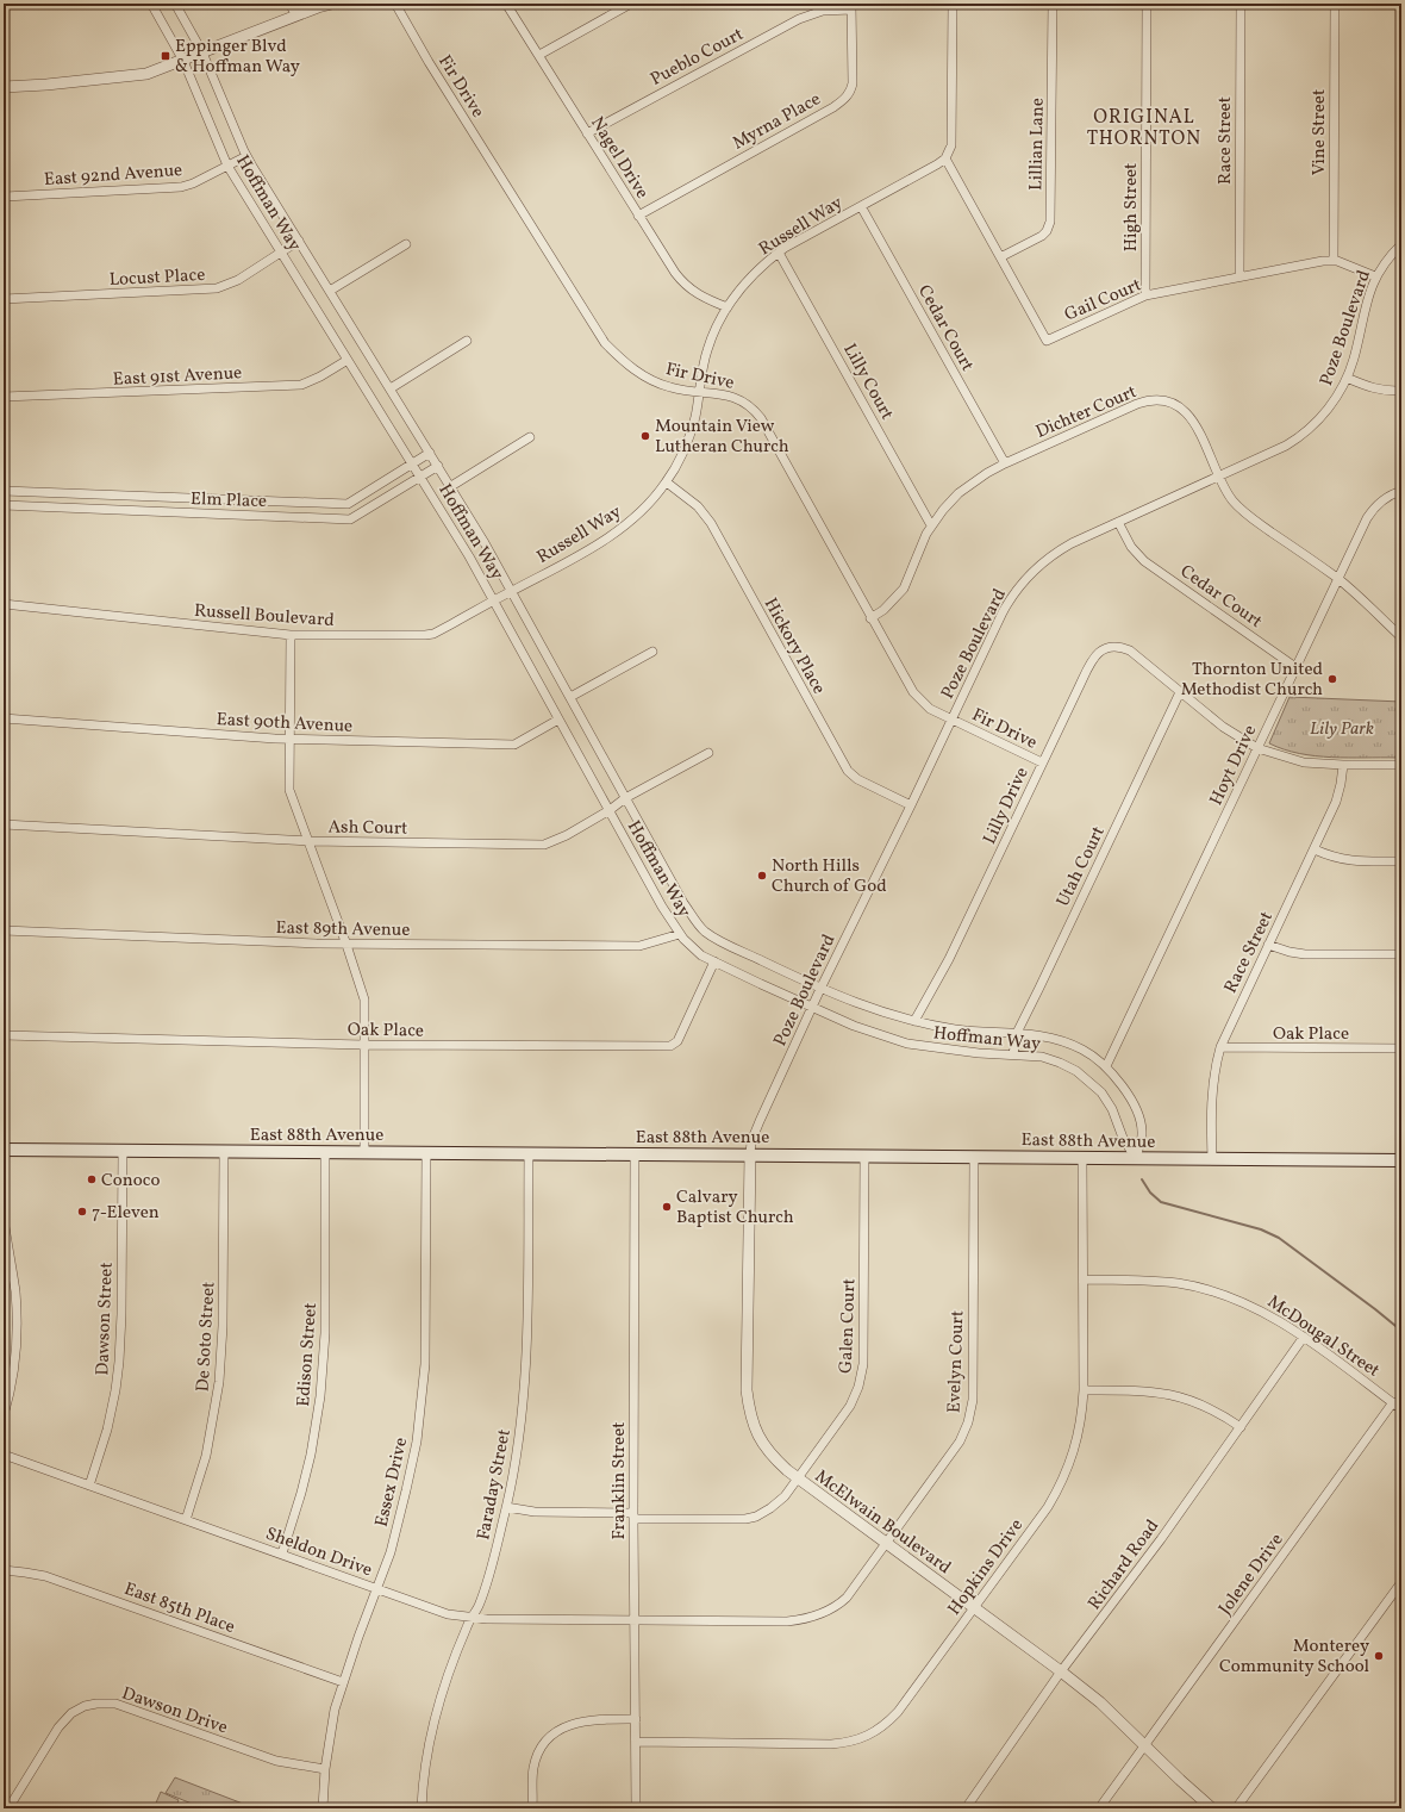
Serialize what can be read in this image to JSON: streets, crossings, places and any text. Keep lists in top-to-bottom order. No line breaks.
{"streets":{"main road":["East 88th Avenue"],"street":["Pueblo Court","Fir Drive","Myrna Place","Vine Street","Race Street","Lillian Lane","Nagel Drive","East 92nd Avenue","Hoffman Way","High Street","Russell Way","Locust Place","Gail Court","Cedar Court","Poze Boulevard","East 91st Avenue","Lilly Court","Dichter Court","Elm Place","Russell Boulevard","Hickory Place","East 90th Avenue","Hoyt Drive","Lilly Drive","Ash Court","Utah Court","East 89th Avenue","Oak Place","Dawson Street","Galen Court","McDougal Street","De Soto Street","Edison Street","Evelyn Court","Franklin Street","Essex Drive","Faraday Street","McElwain Boulevard","Sheldon Drive","Richard Road","Hopkins Drive","Jolene Drive","East 85th Place","Dawson Drive"]},"crossings":[["Pueblo Court","Myrna Place"],["Pueblo Court","Nagel Drive"],["Fir Drive","Russell Way"],["Fir Drive","Poze Boulevard"],["Fir Drive","Dichter Court"],["Fir Drive","Lilly Drive"],["Myrna Place","Nagel Drive"],["Vine Street","Gail Court"],["Race Street","Gail Court"],["Race Street","Lilly Drive"],["Race Street","Oak Place"],["Race Street","East 88th Avenue"],["Lillian Lane","Gail Court"],["Nagel Drive","Russell Way"],["East 92nd Avenue","Hoffman Way"],["Hoffman Way","Russell Way"],["Hoffman Way","Locust Place"],["Hoffman Way","Poze Boulevard"],["Hoffman Way","East 91st Avenue"],["Hoffman Way","Elm Place"],["Hoffman Way","Russell Boulevard"],["Hoffman Way","East 90th Avenue"],["Hoffman Way","Hoyt Drive"],["Hoffman Way","Lilly Drive"],["Hoffman Way","Ash Court"],["Hoffman Way","Utah Court"],["Hoffman Way","East 89th Avenue"],["Hoffman Way","Oak Place"],["Hoffman Way","East 88th Avenue"],["High Street","Gail Court"],["Russell Way","Gail Court"],["Russell Way","Cedar Court"],["Russell Way","Lilly Court"],["Russell Way","Russell Boulevard"],["Russell Way","Hickory Place"],["Gail Court","Poze Boulevard"],["Cedar Court","Poze Boulevard"],["Cedar Court","Dichter Court"],["Cedar Court","Hoyt Drive"],["Poze Boulevard","Dichter Court"],["Poze Boulevard","Hickory Place"],["Poze Boulevard","East 88th Avenue"],["Poze Boulevard","McElwain Boulevard"],["Lilly Court","Dichter Court"],["Dichter Court","Hoyt Drive"],["Hoyt Drive","Lilly Drive"],["Lilly Drive","Utah Court"],["East 88th Avenue","Dawson Street"],["East 88th Avenue","Galen Court"],["East 88th Avenue","De Soto Street"],["East 88th Avenue","Edison Street"],["East 88th Avenue","Evelyn Court"],["East 88th Avenue","Franklin Street"],["East 88th Avenue","Essex Drive"],["East 88th Avenue","Faraday Street"],["East 88th Avenue","McElwain Boulevard"],["East 88th Avenue","Hopkins Drive"],["Dawson Street","Sheldon Drive"],["Galen Court","Franklin Street"],["Galen Court","Faraday Street"],["Galen Court","McElwain Boulevard"],["McDougal Street","Richard Road"],["McDougal Street","Hopkins Drive"],["McDougal Street","Jolene Drive"],["De Soto Street","Sheldon Drive"],["Edison Street","Sheldon Drive"],["Evelyn Court","Franklin Street"],["Evelyn Court","McElwain Boulevard"],["Evelyn Court","Sheldon Drive"],["Franklin Street","Sheldon Drive"],["Franklin Street","Hopkins Drive"],["Essex Drive","Sheldon Drive"],["Essex Drive","East 85th Place"],["Essex Drive","Dawson Drive"],["Faraday Street","Sheldon Drive"],["McElwain Boulevard","Richard Road"],["McElwain Boulevard","Hopkins Drive"],["McElwain Boulevard","Jolene Drive"]],"districts":["ORIGINAL THORNTON"],"parks":["Lily Park"],"places":{"transit":["Eppinger Blvd & Hoffman Way"],"other":["Mountain View Lutheran Church","Thornton United Methodist Church","North Hills Church of God","Conoco","Calvary Baptist Church","7-Eleven","Monterey Community School"]}}
